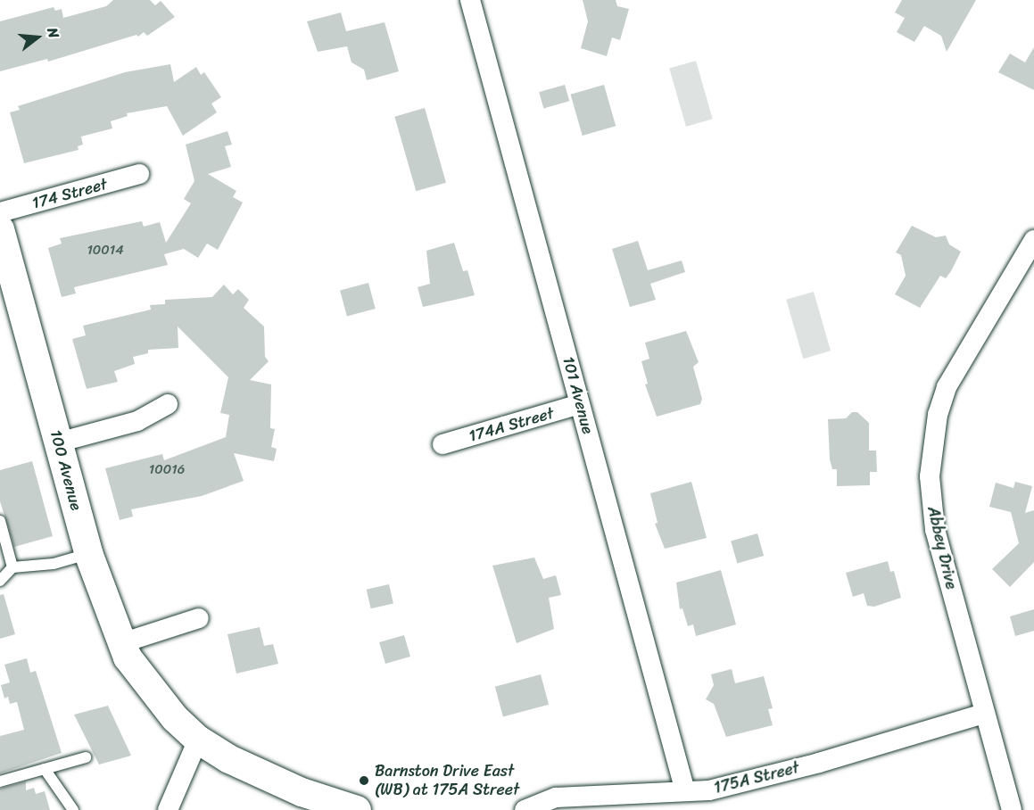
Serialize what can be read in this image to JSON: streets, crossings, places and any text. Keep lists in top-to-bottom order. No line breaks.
{"streets":{"street":["174 Street","101 Avenue","174A Street","100 Avenue","Abbey Drive","175A Street"]},"crossings":[["101 Avenue","174A Street"],["101 Avenue","175A Street"],["Abbey Drive","175A Street"]],"places":["Barnston Drive East (WB) at 175A Street"],"house_numbers":["10014","10016"],"north":"right"}
